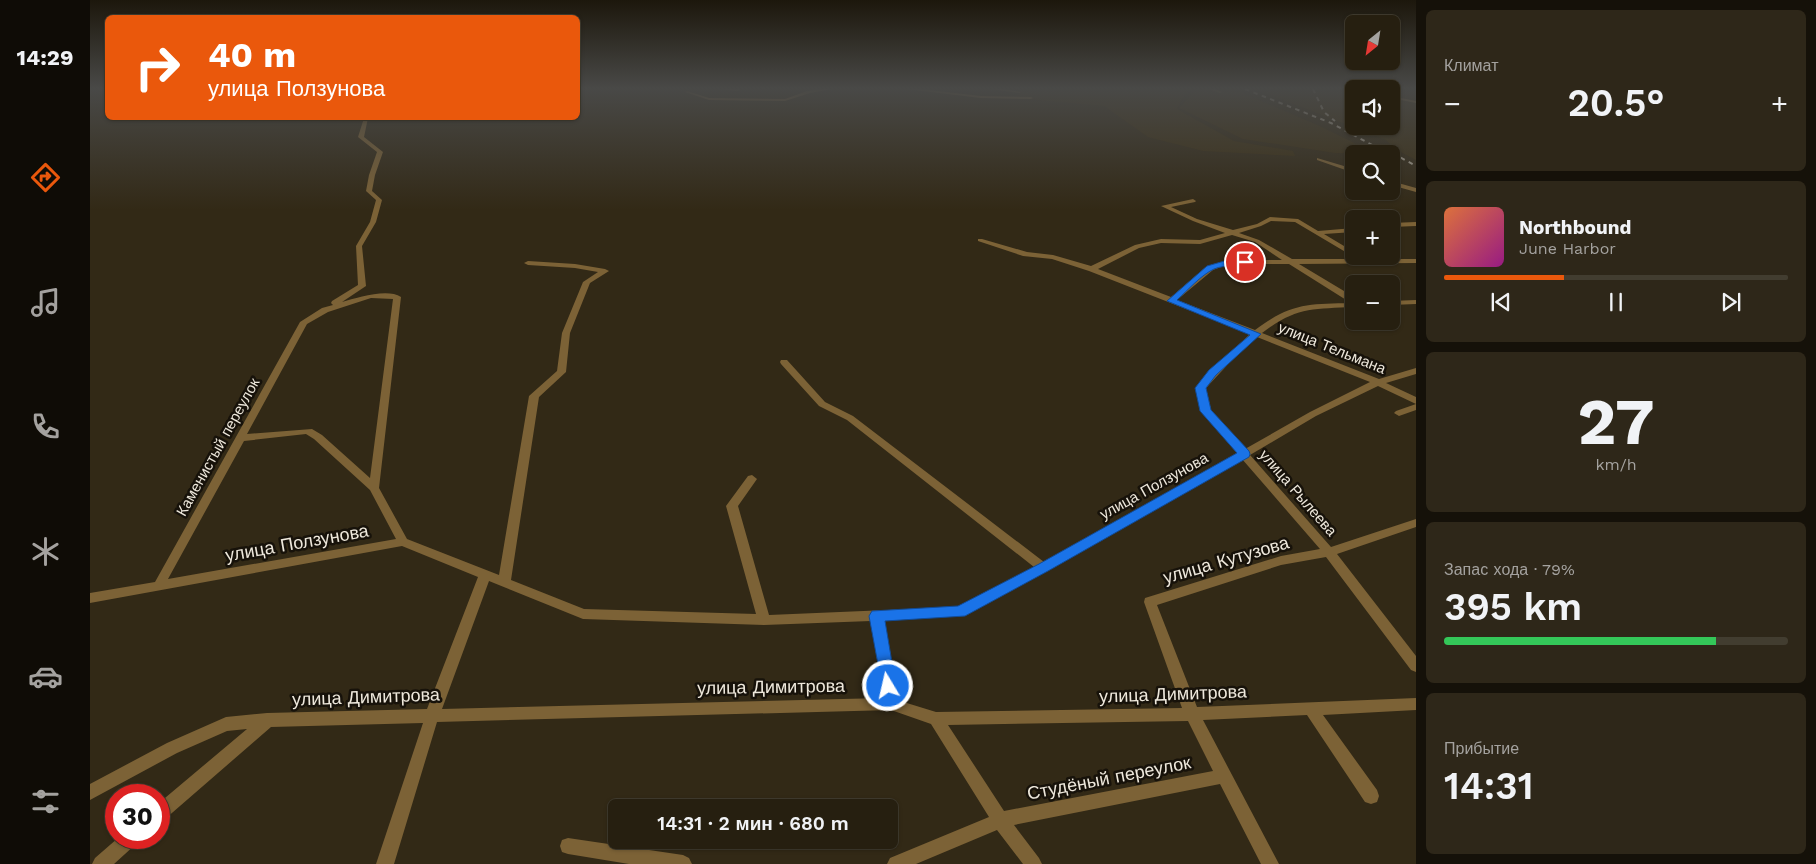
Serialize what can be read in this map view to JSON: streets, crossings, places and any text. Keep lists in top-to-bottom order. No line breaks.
{"streets":{"street":["улица Тельмана","Каменистый переулок","улица Ползунова","улица Рылеева","улица Кутузова","улица Димитрова","Студёный переулок"]},"crossings":[["улица Тельмана","улица Ползунова"],["улица Тельмана","улица Рылеева"],["Каменистый переулок","улица Ползунова"],["улица Ползунова","улица Рылеева"],["улица Рылеева","улица Кутузова"],["улица Кутузова","улица Димитрова"],["улица Кутузова","Студёный переулок"]],"north":"bottom left","page":{"tabs":"14:29","tile":["Климат",["27","km/h"],["Запас хода · 79%","395 km"],["Прибытие","14:31"]],"map_buttons":["+","−"],"turn":["40 m","улица Ползунова"],"heat":["−","20.5°","+"],"song":["Northbound","June Harbor"],"limit":"30","trip":"14:31 · 2 мин · 680 m"}}
